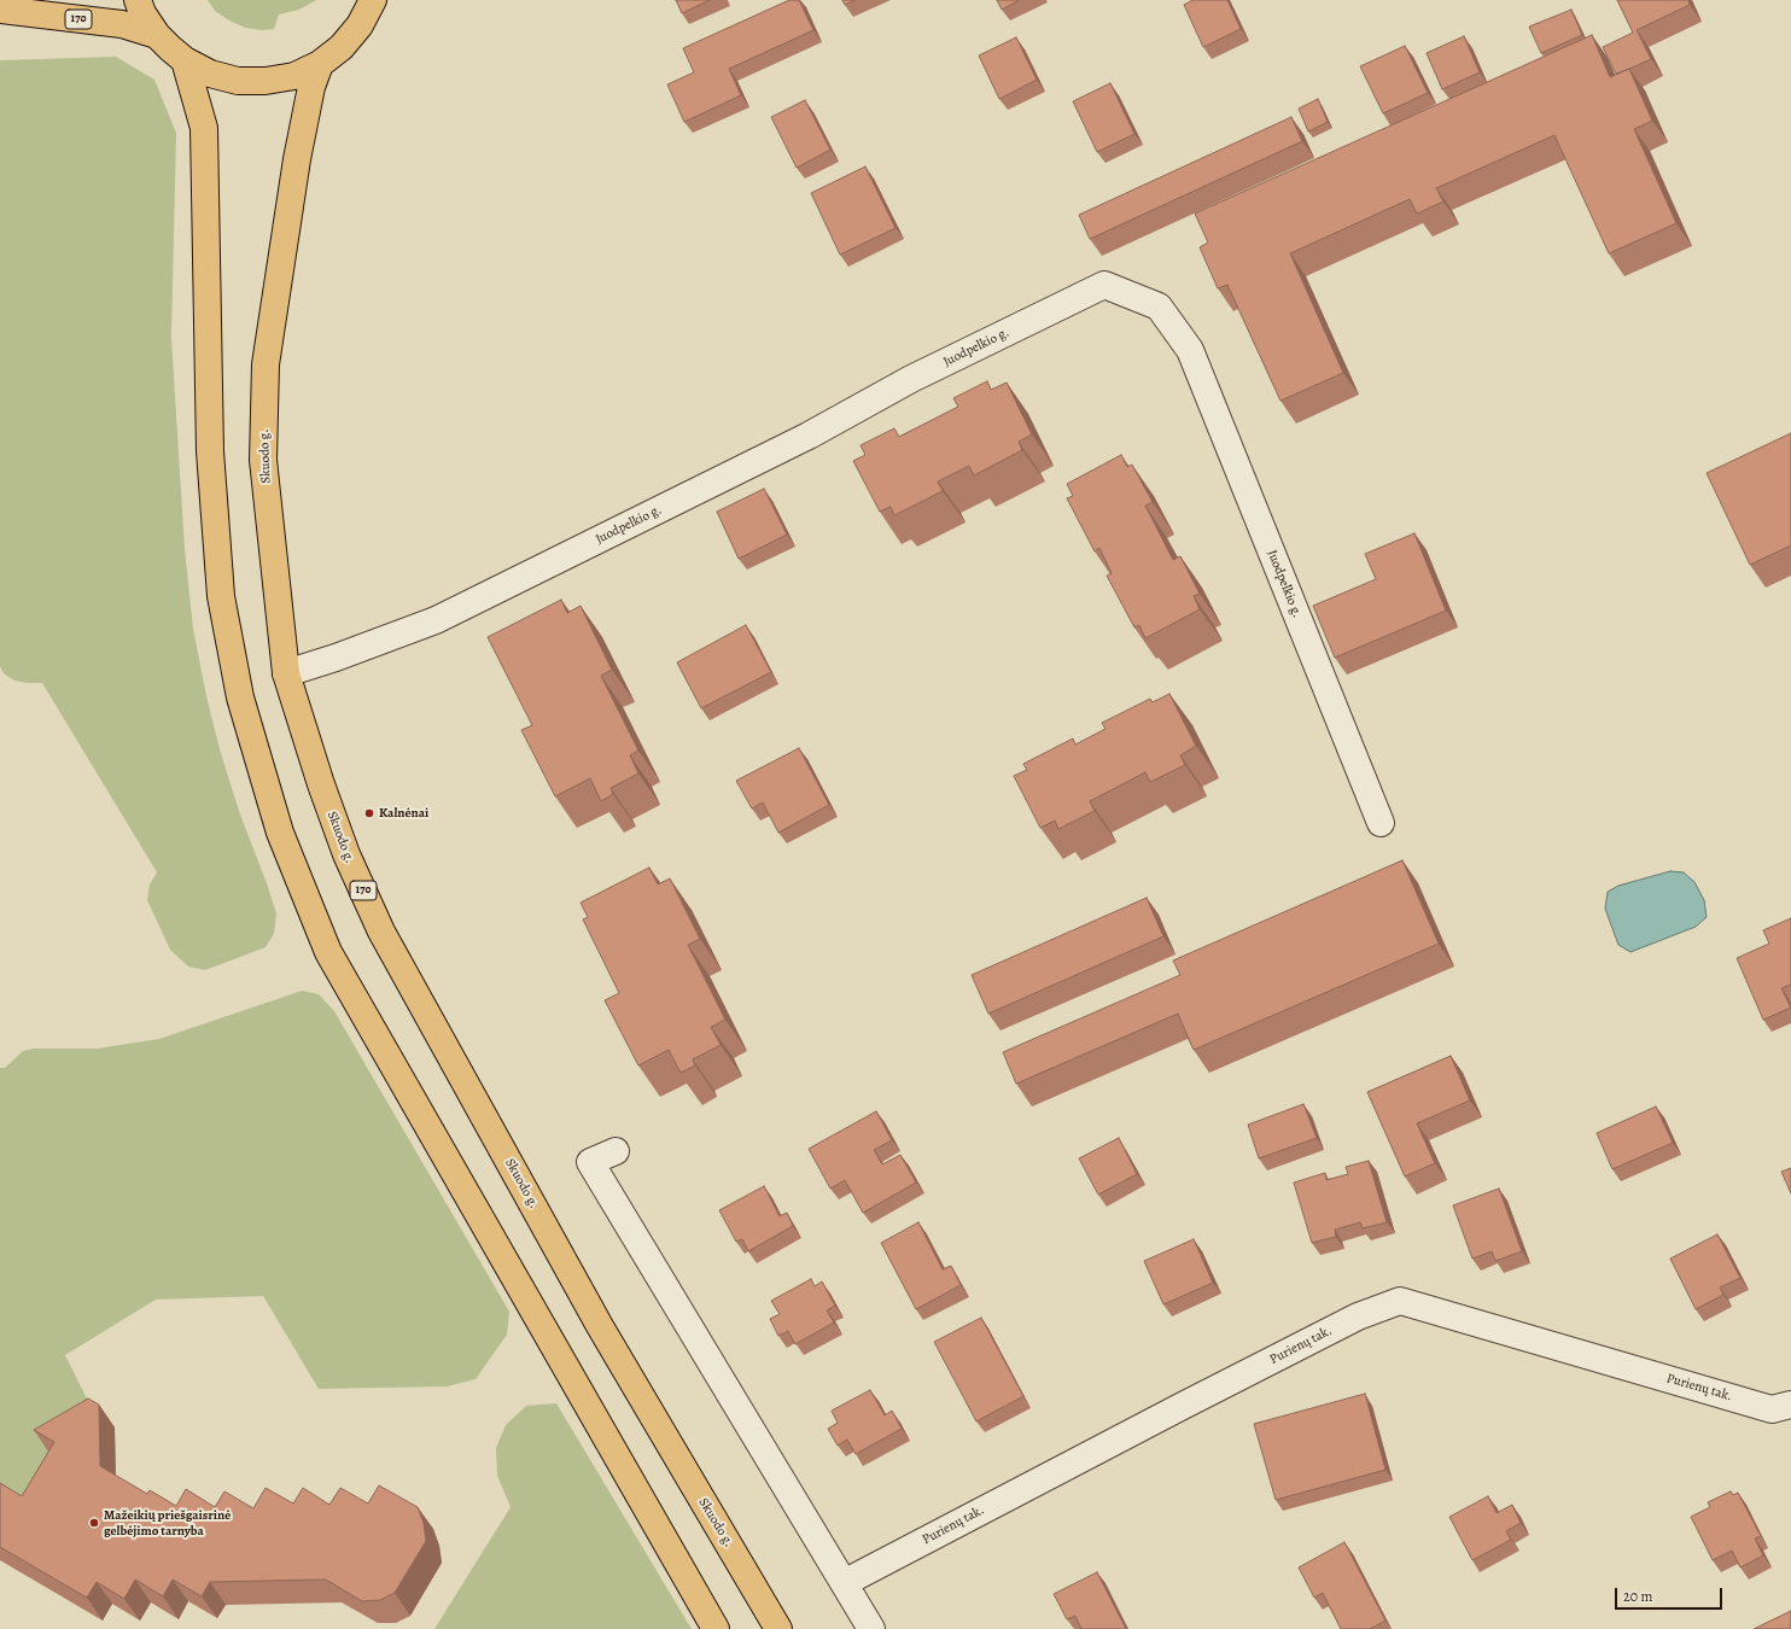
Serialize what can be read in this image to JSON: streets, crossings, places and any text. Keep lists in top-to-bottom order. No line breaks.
{"streets":{"main road":["170","Skuodo g."],"street":["Juodpelkio g.","Purienų tak."]},"crossings":[["Juodpelkio g.","Skuodo g."]],"places":["Kalnėnai","Mažeikių priešgaisrinė gelbėjimo tarnyba"],"scale_bar":"20 m"}
